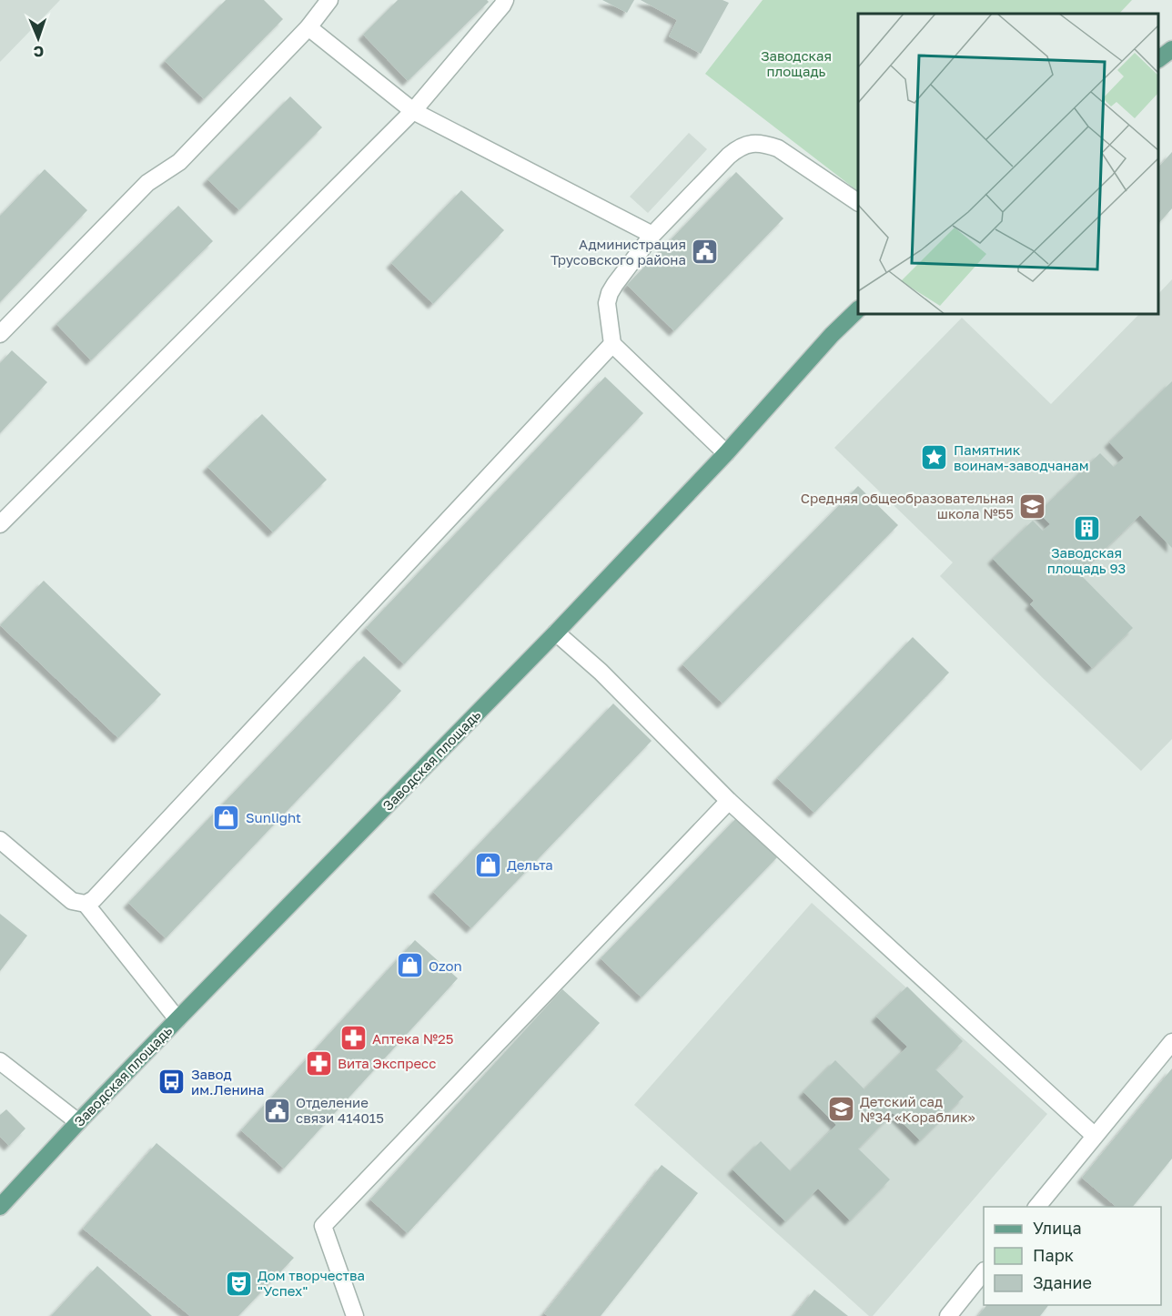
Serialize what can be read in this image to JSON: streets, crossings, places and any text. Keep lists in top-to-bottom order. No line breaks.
{"streets":{"main road":["Заводская площадь"]},"parks":["Заводская площадь"],"places":{"public building":["Администрация Трусовского района","Отделение связи 414015"],"place":["Памятник воинам-заводчанам"],"school or university":["Средняя общеобразовательная школа №55","Детский сад №34 «Кораблик»"],"building":["Заводская площадь 93"],"shop":["Sunlight","Дельта","Ozon"],"pharmacy":["Аптека №25","Вита Экспресс"],"bus stop":["Завод им.Ленина"],"theatre":["Дом творчества \"Успех\""]},"legend":["Улица","Парк","Здание"],"north":"bottom"}
